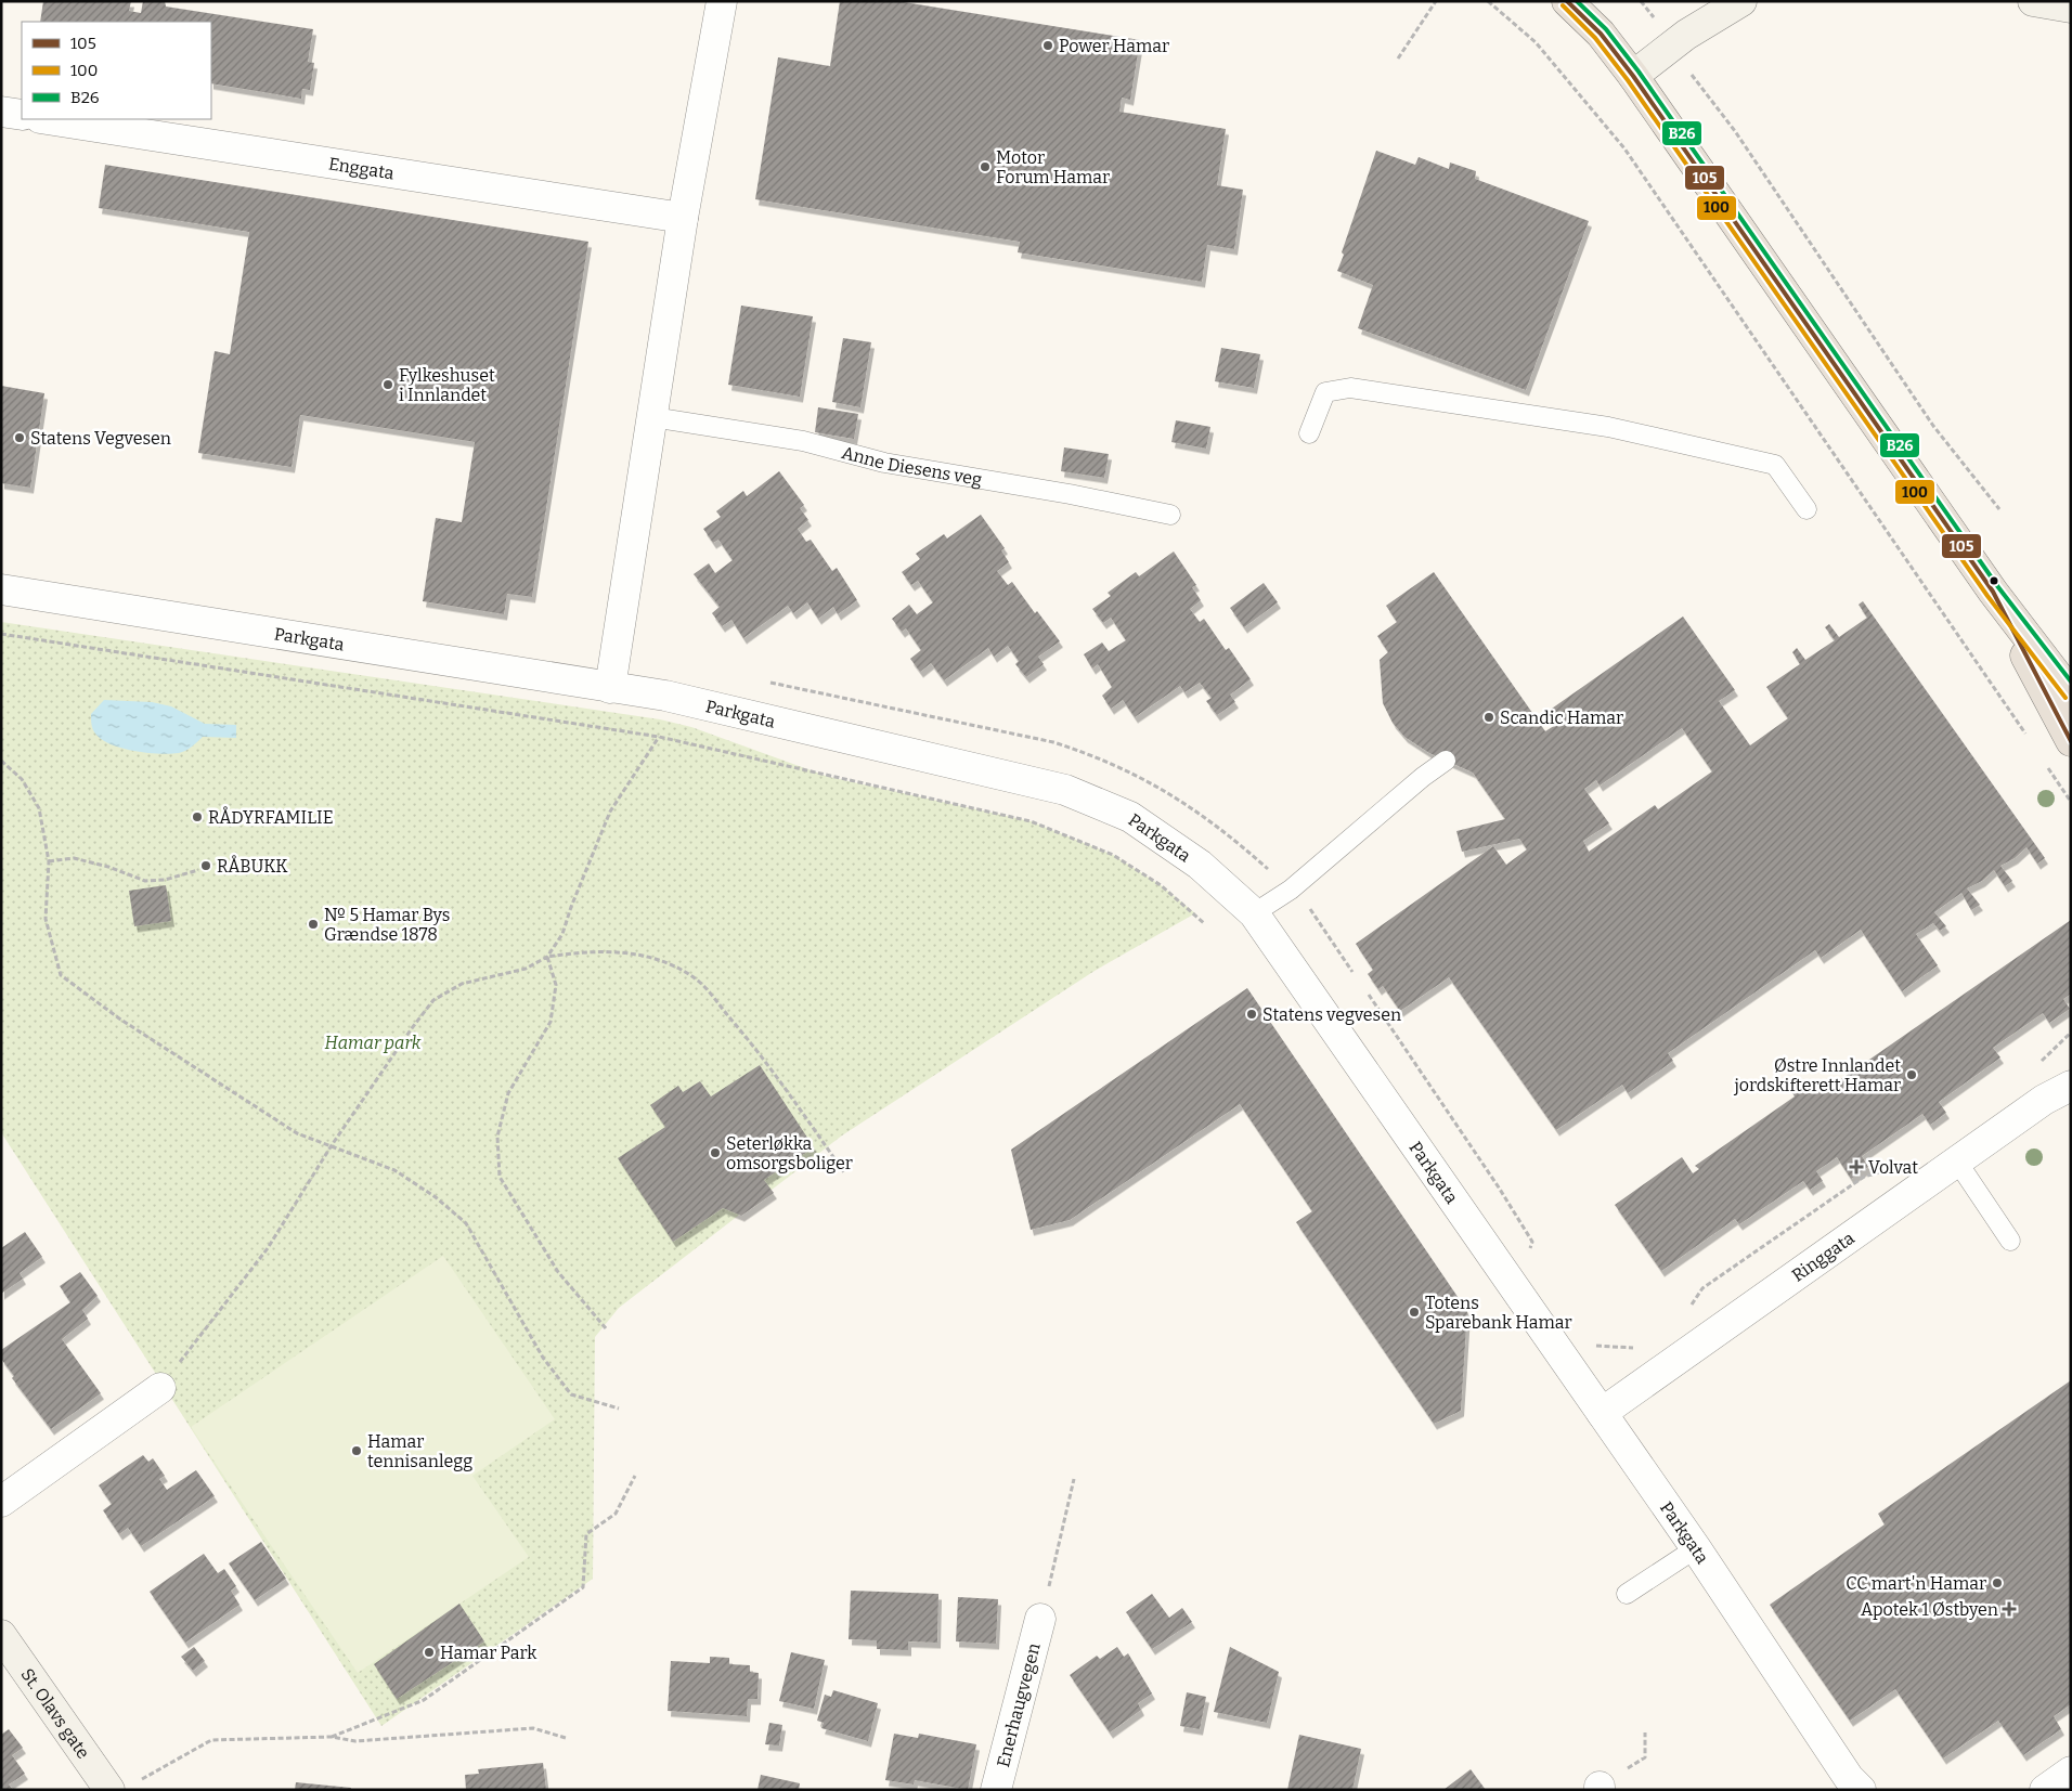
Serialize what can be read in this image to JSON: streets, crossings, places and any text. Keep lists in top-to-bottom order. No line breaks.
{"streets":{"main road":["St. Olavs gate"],"street":["Enggata","Parkgata","Ringgata","Enerhaugvegen"],"lane":["Anne Diesens veg"]},"crossings":[["Parkgata","Ringgata"]],"parks":["Hamar park"],"places":{"other":["Power Hamar","Motor Forum Hamar","Fylkeshuset i Innlandet","Statens Vegvesen","Scandic Hamar","RÅDYRFAMILIE","RÅBUKK","№ 5 Hamar Bys Grændse 1878","Statens vegvesen","Østre Innlandet jordskifterett Hamar","Seterløkka omsorgsboliger","Totens Sparebank Hamar","Hamar tennisanlegg","CC mart'n Hamar","Hamar Park"],"health":["Volvat","Apotek 1 Østbyen"]},"lines":["transit line 105","transit line B26","transit line 100"],"legend":["105","100","B26"]}
